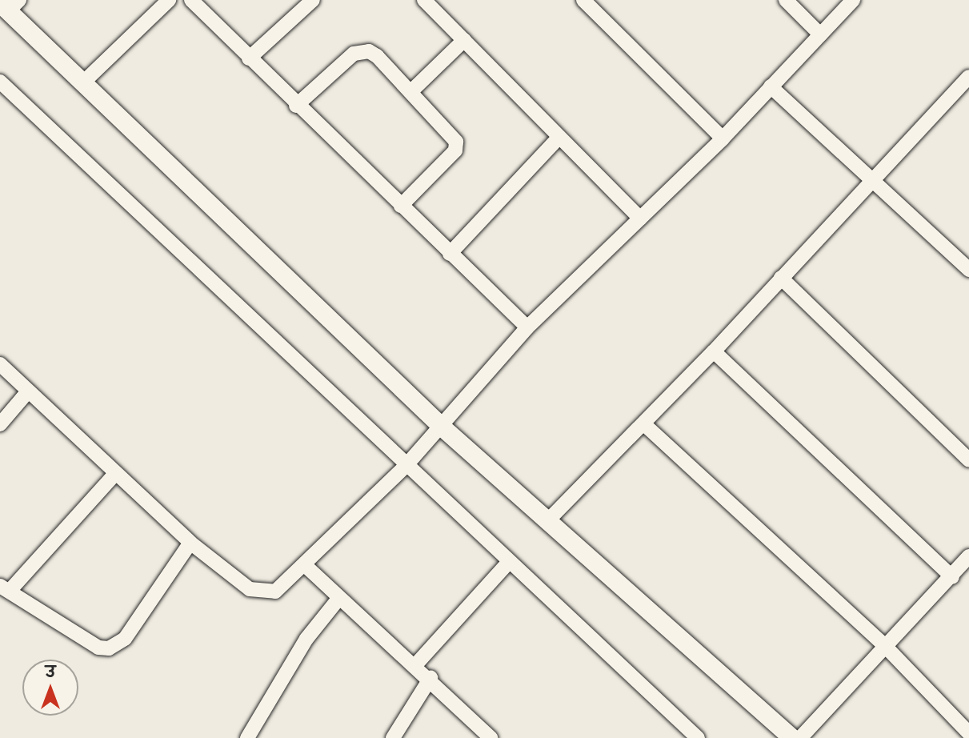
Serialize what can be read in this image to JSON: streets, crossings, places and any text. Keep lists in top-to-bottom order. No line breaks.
{"north":"top"}
